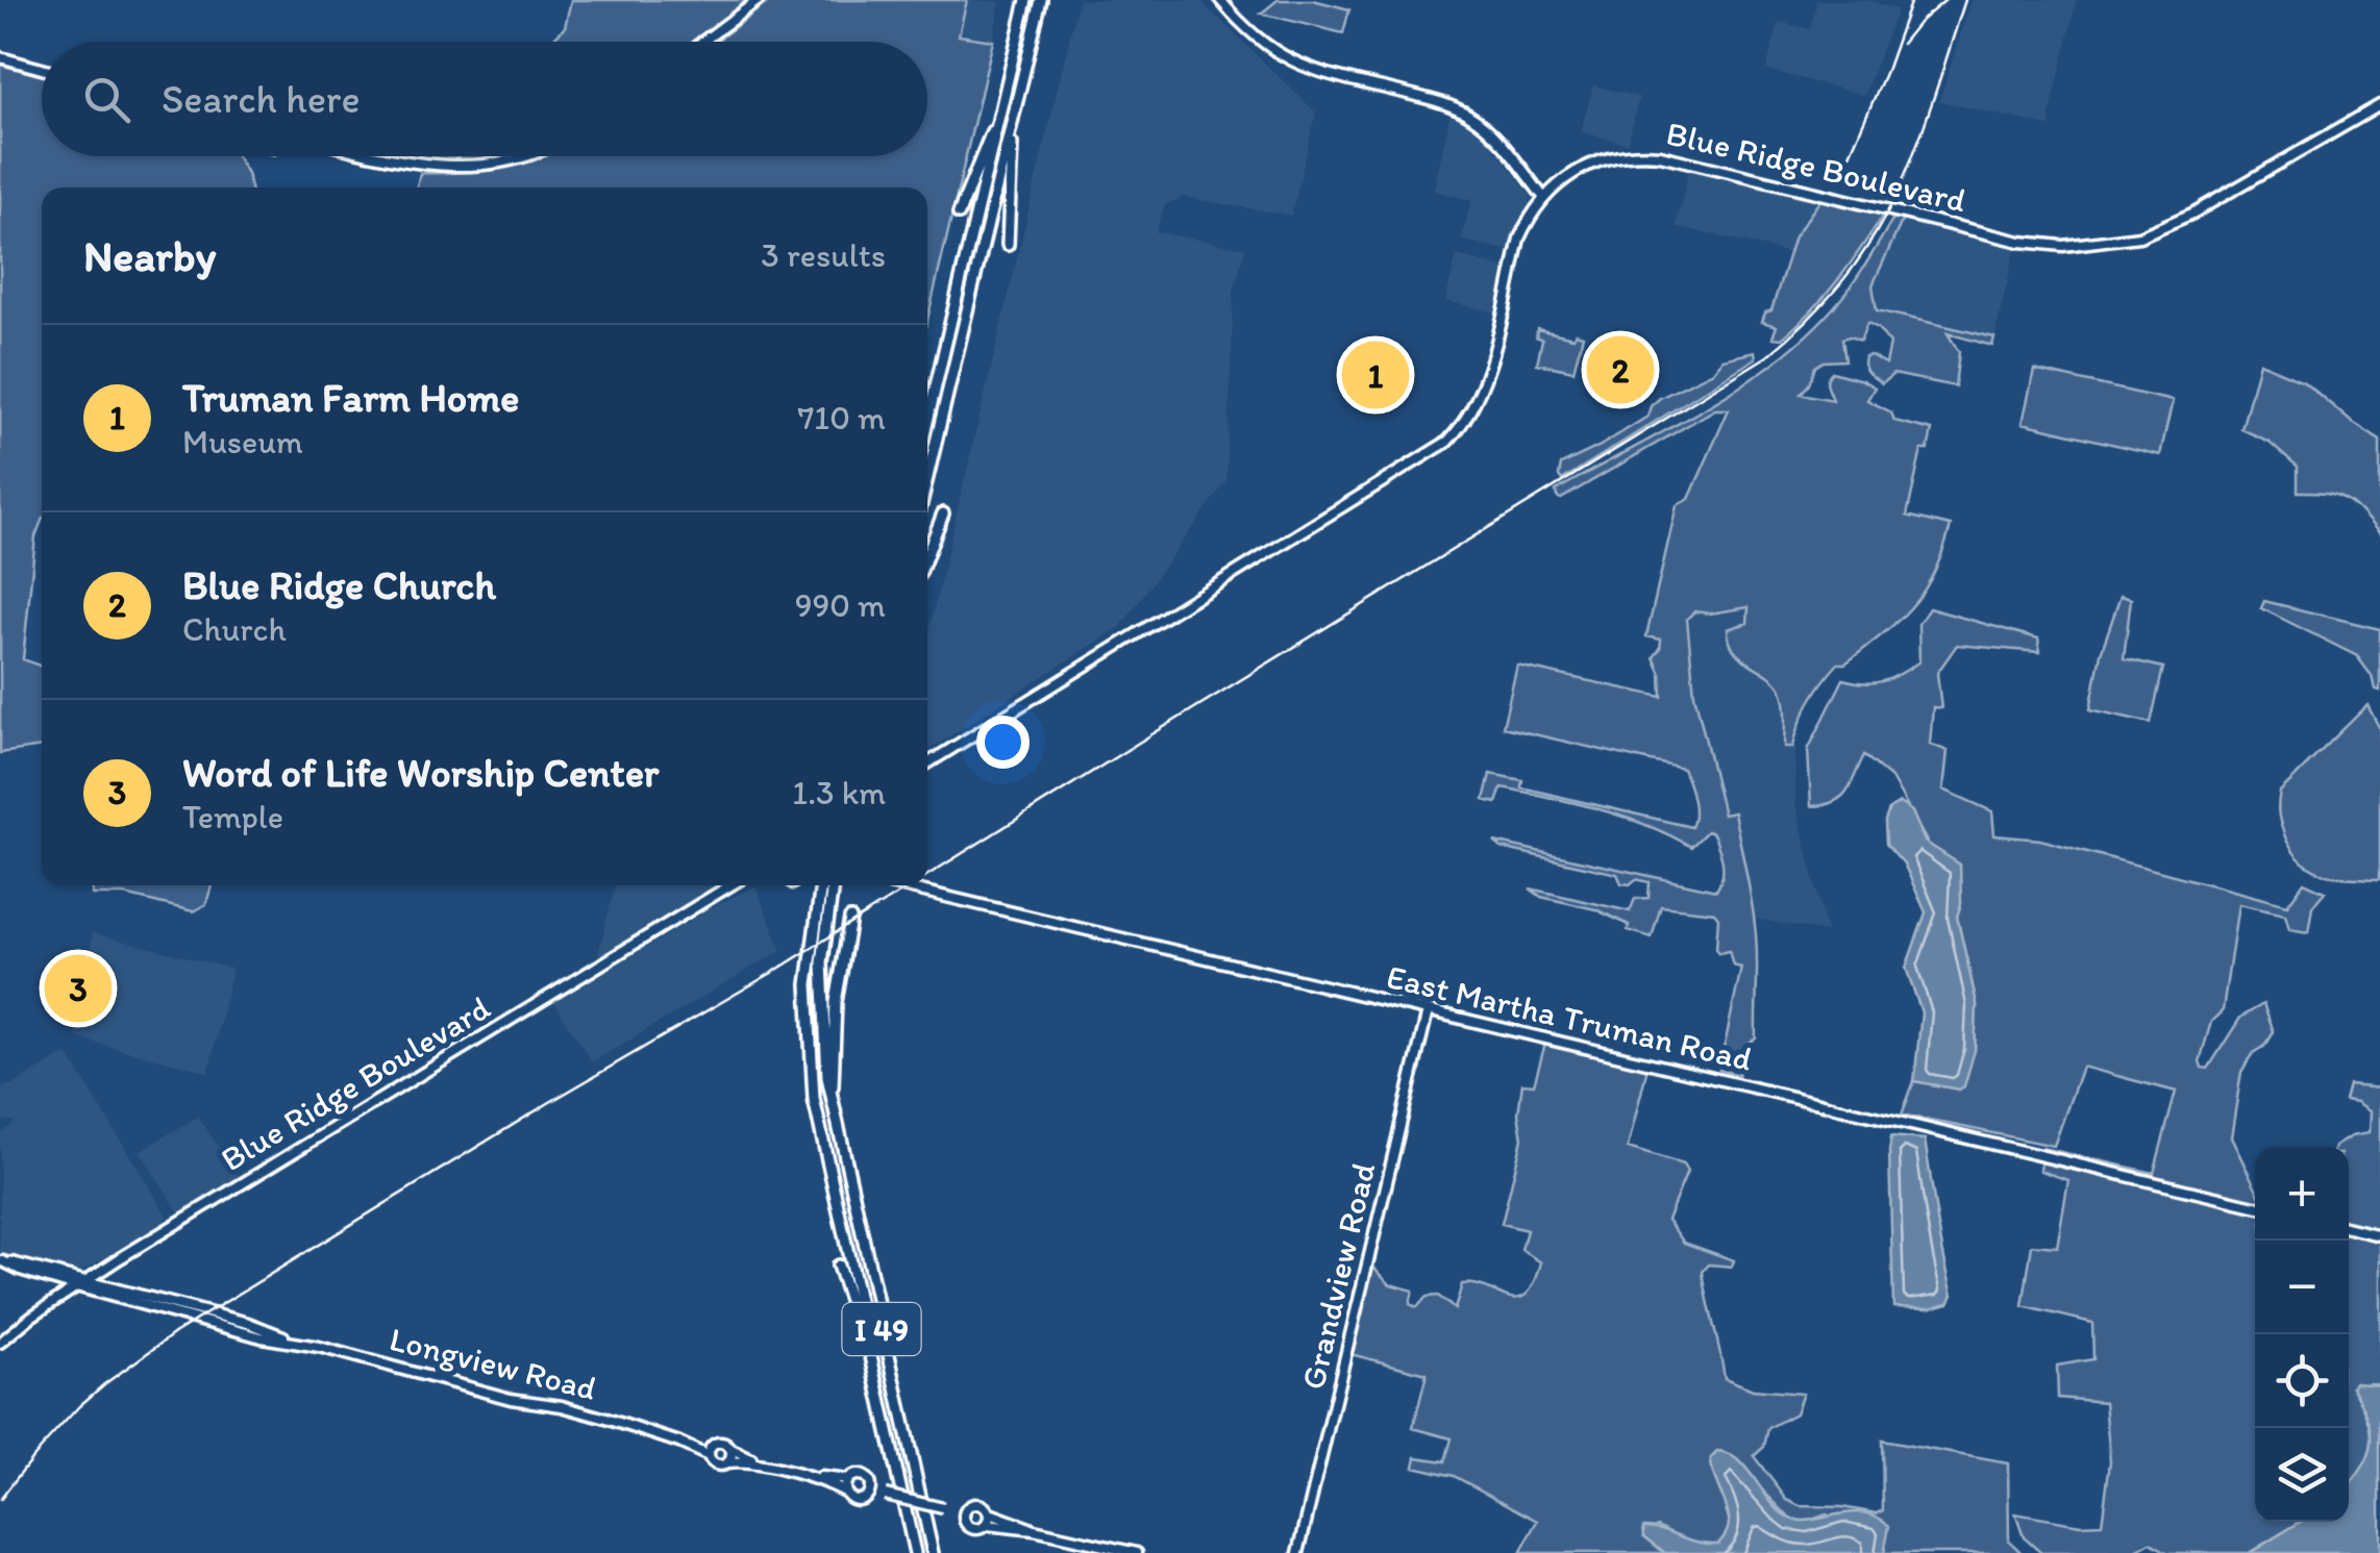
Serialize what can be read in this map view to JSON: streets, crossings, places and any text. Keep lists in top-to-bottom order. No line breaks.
{"streets":{"highway":["I 49"],"main road":["Blue Ridge Boulevard","East Martha Truman Road","Grandview Road","Longview Road"]},"crossings":[["Blue Ridge Boulevard","Longview Road"],["East Martha Truman Road","Grandview Road"]],"page":{"search":"Search here","heading":["Nearby","3 results"],"list":[{"mark":"1","name":"Truman Farm Home","note":"Museum","value":"710 m"},{"mark":"2","name":"Blue Ridge Church","note":"Church","value":"990 m"},{"mark":"3","name":"Word of Life Worship Center","note":"Temple","value":"1.3 km"}],"pins":["2","1","3"],"map_buttons":["+","−"]}}
